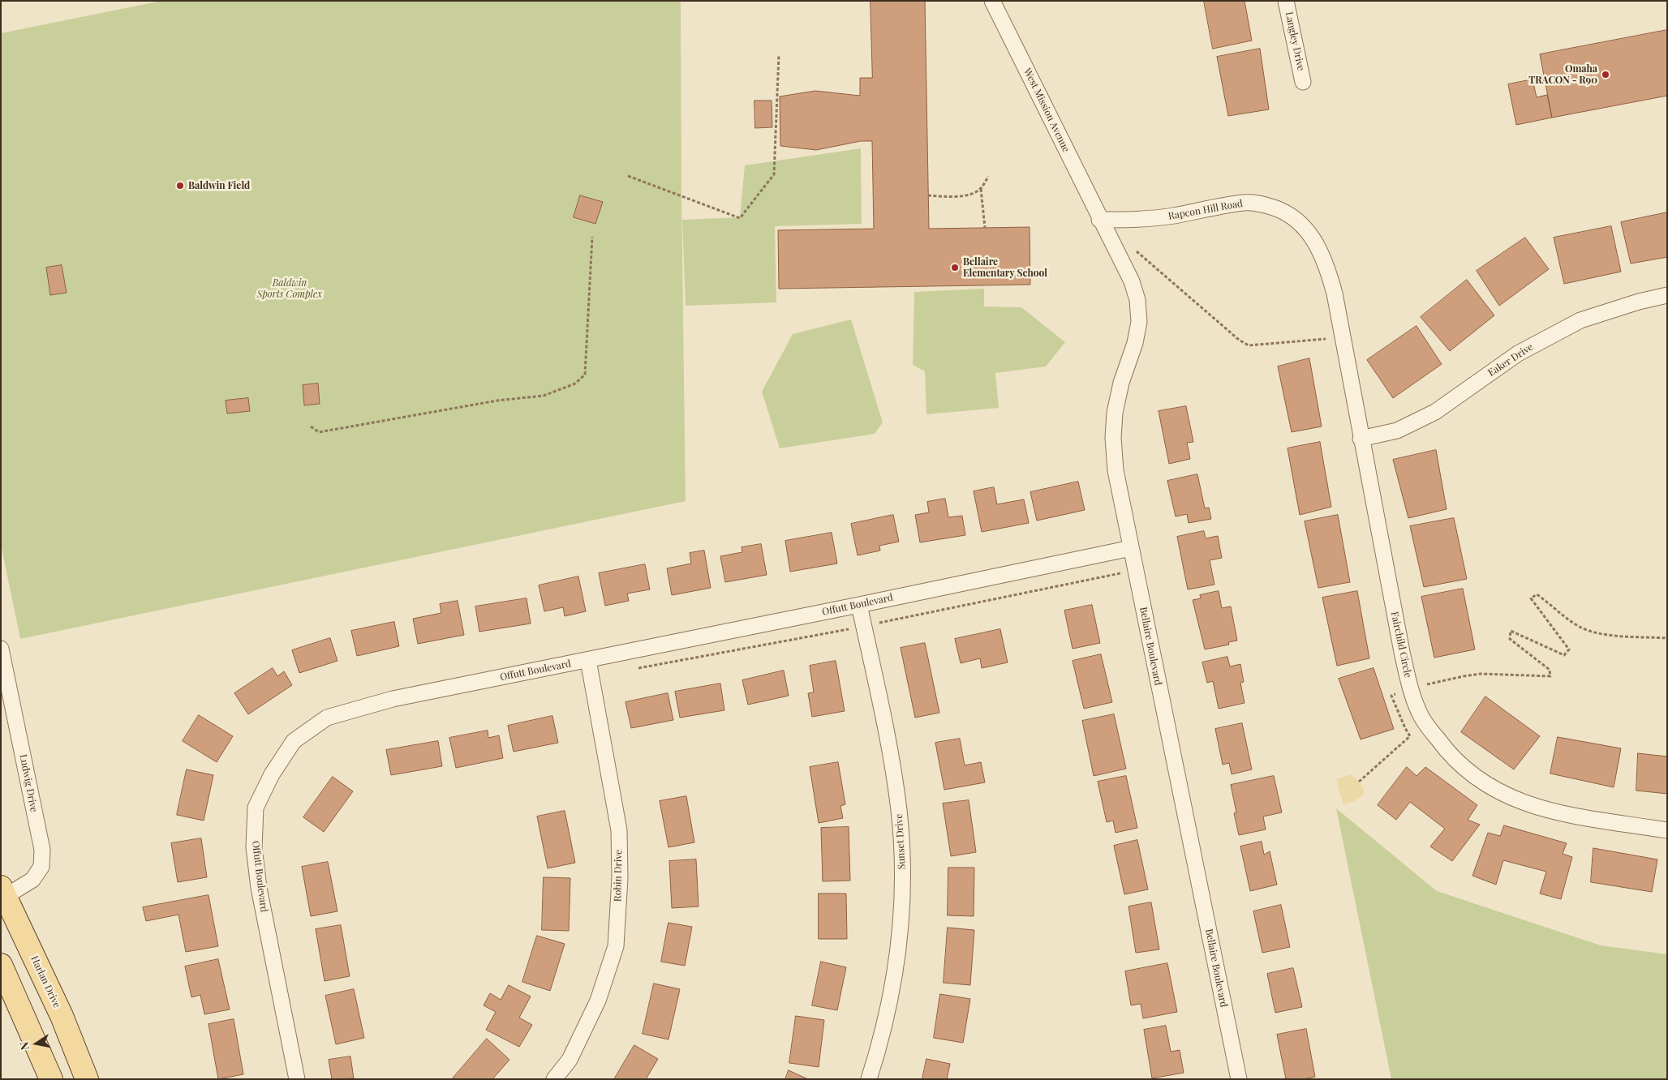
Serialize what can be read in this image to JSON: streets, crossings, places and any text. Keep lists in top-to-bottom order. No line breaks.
{"streets":{"main road":["Harlan Drive"],"street":["Langley Drive","West Mission Avenue","Rapcon Hill Road","Eaker Drive","Offutt Boulevard","Fairchild Circle","Bellaire Boulevard","Ludwig Drive","Sunset Drive","Robin Drive"]},"crossings":[["West Mission Avenue","Rapcon Hill Road"],["West Mission Avenue","Bellaire Boulevard"],["Rapcon Hill Road","Fairchild Circle"],["Rapcon Hill Road","Bellaire Boulevard"],["Eaker Drive","Fairchild Circle"],["Offutt Boulevard","Bellaire Boulevard"],["Offutt Boulevard","Sunset Drive"],["Offutt Boulevard","Robin Drive"],["Ludwig Drive","Harlan Drive"]],"parks":["Baldwin Sports Complex"],"places":["Omaha TRACON - R90","Baldwin Field","Bellaire Elementary School"],"north":"left"}
